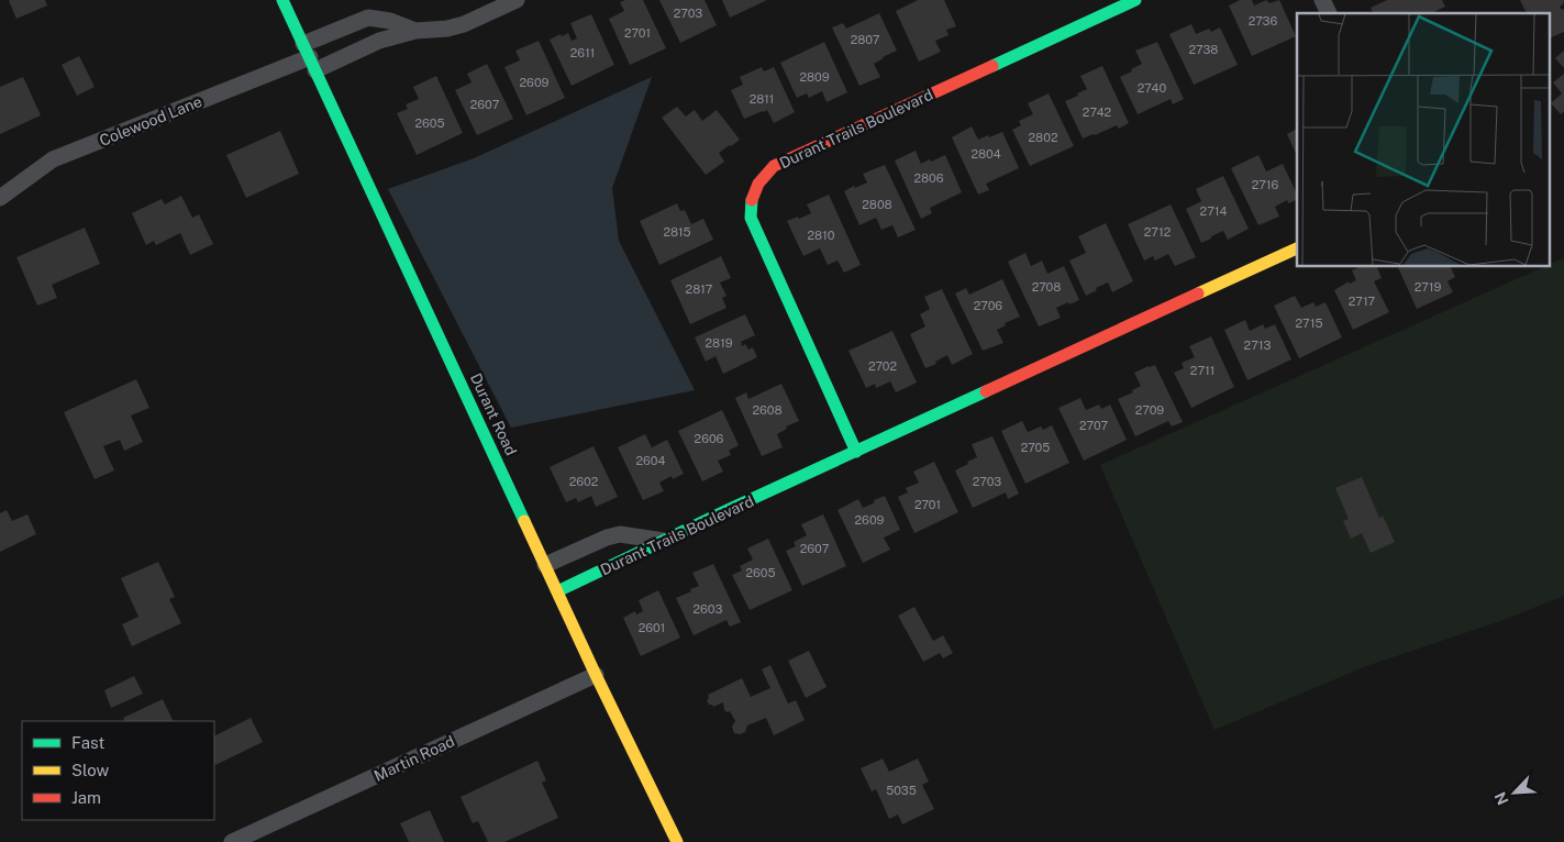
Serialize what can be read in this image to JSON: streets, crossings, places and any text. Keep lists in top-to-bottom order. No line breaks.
{"streets":{"street":["Colewood Lane","Durant Trails Boulevard","Durant Road","Martin Road"]},"crossings":[["Colewood Lane","Durant Road"],["Durant Trails Boulevard","Durant Road"],["Durant Road","Martin Road"]],"house_numbers":["2703","2736","2701","2807","2738","2611","2809","2609","2740","2811","2607","2742","2605","2802","2804","2806","2716","2808","2714","2815","2712","2810","2708","2719","2817","2717","2706","2715","2819","2713","2702","2711","2608","2709","2707","2606","2705","2604","2602","2703","2701","2609","2607","2605","2603","2601","5035"],"legend":["Fast","Slow","Jam"],"north":"bottom left"}
